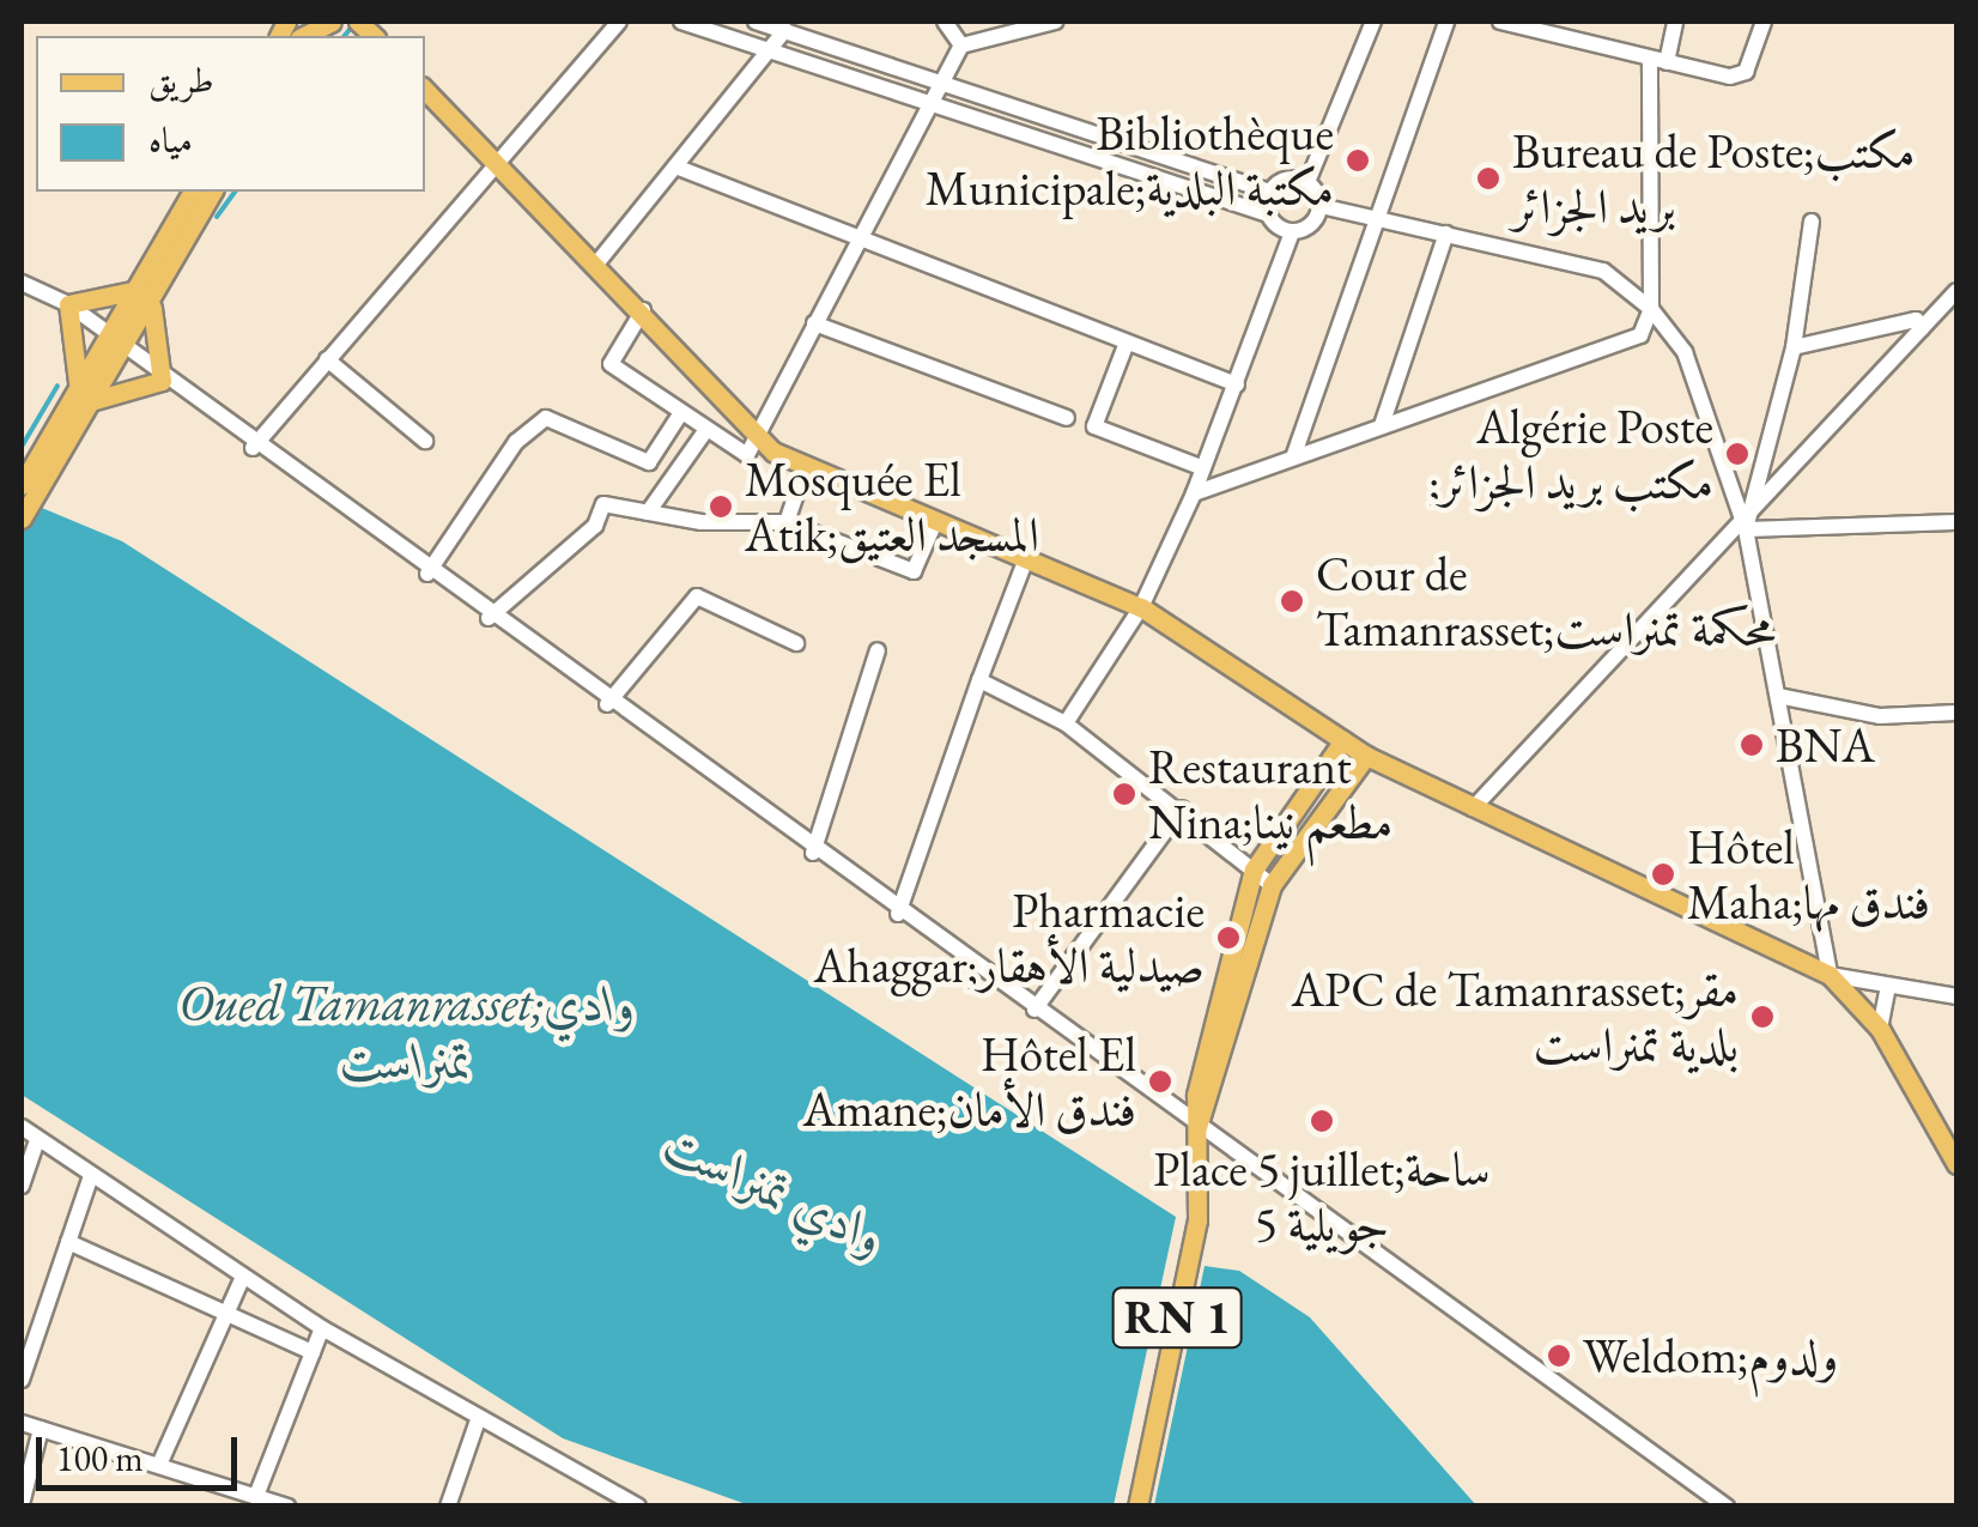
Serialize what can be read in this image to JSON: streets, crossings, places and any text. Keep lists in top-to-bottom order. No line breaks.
{"streets":{"main road":["RN 1"]},"water":["Oued Tamanrasset;وادي تمنراست","وادي تمنراست"],"places":["Bibliothèque Municipale;مكتبة البلدية","Bureau de Poste;مكتب بريد الجزائر","Algérie Poste ;مكتب بريد الجزائر","Mosquée El Atik;المسجد العتيق","Cour de Tamanrasset;محكمة تمنراست","BNA","Restaurant Nina;مطعم نينا","Hôtel Maha;فندق مها","Pharmacie Ahaggar;صيدلية الأهقار","APC de Tamanrasset;مقر بلدية تمنراست","Hôtel El Amane;فندق الأمان","Place 5 juillet;ساحة 5 جويلية","Weldom;ولدوم"],"legend":["طريق","مياه"],"scale_bar":"100 m"}
